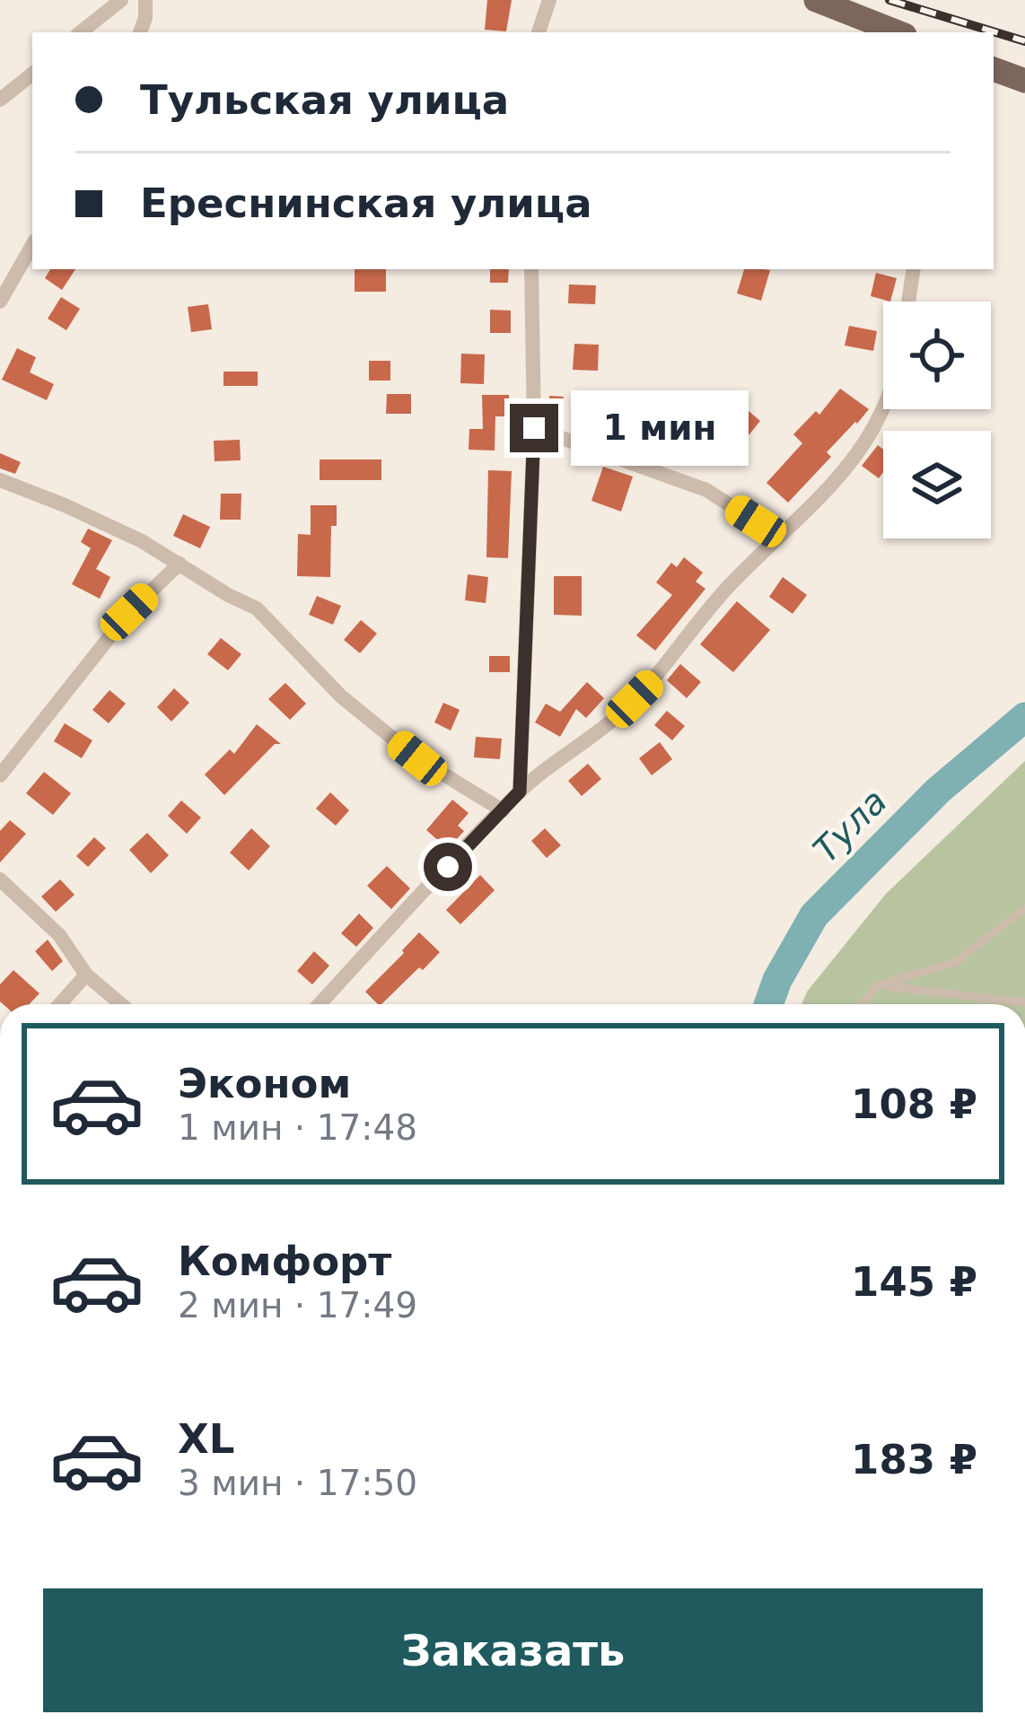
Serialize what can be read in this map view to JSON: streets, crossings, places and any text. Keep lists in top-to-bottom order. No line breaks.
{"water":["Тула"],"page":{"banner":["Тульская улица","Ереснинская улица"],"bubble":"1 мин","list":[{"name":"Эконом","note":"1 мин · 17:48","value":"108 ₽"},{"name":"Комфорт","note":"2 мин · 17:49","value":"145 ₽"},{"name":"XL","note":"3 мин · 17:50","value":"183 ₽"}],"buttons":"Заказать"}}
